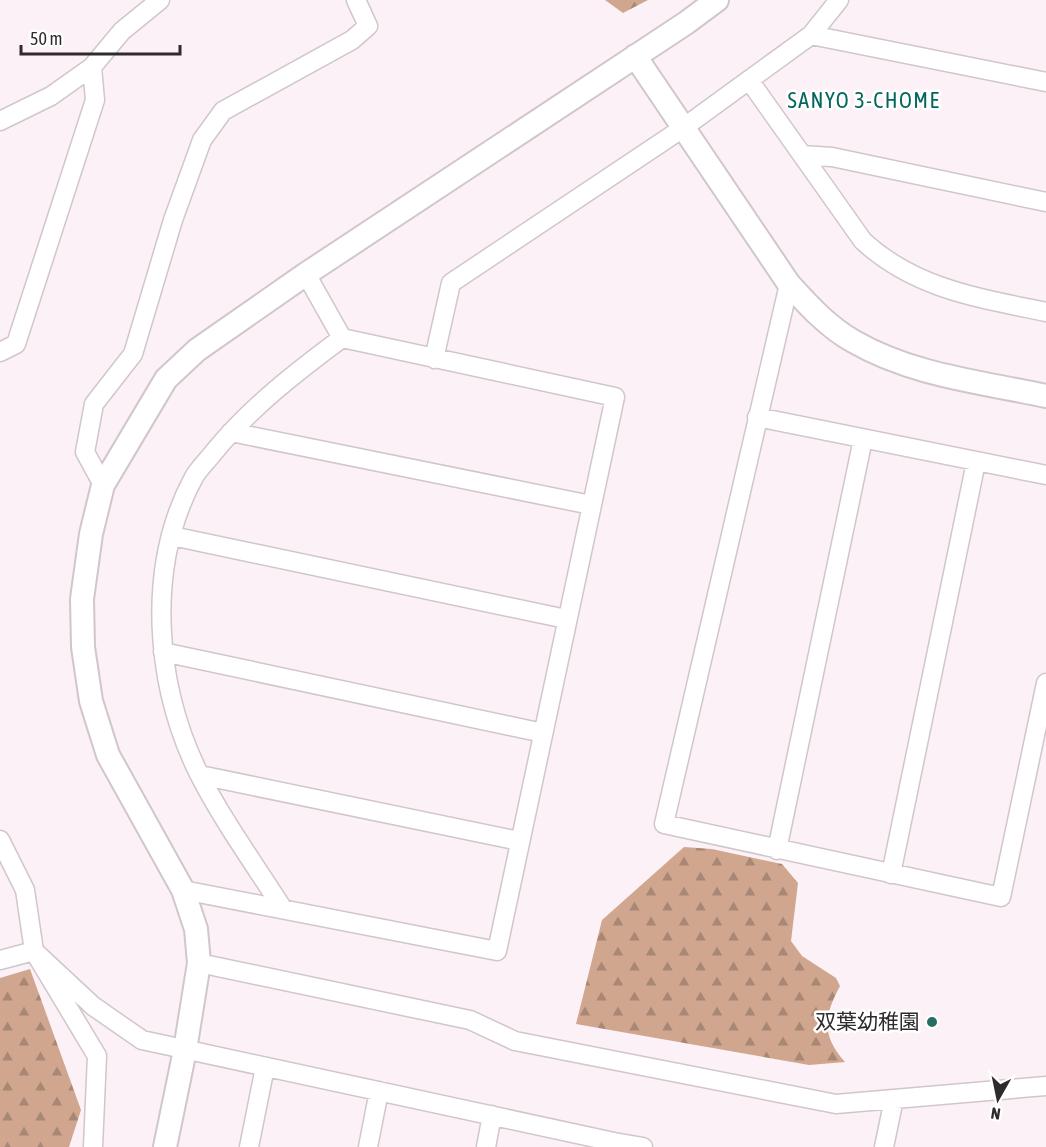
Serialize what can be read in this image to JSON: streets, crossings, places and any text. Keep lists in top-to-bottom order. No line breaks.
{"districts":["SANYO 3-CHOME"],"places":["双葉幼稚園"],"scale_bar":"50 m","north":"bottom"}
